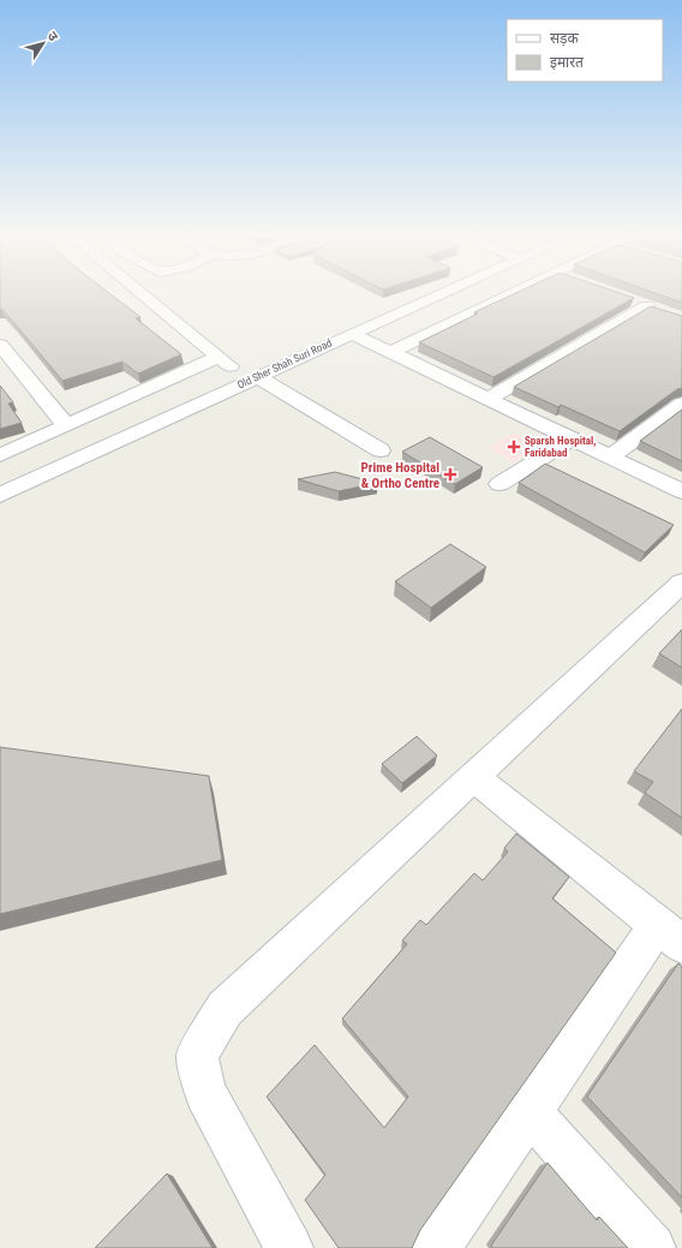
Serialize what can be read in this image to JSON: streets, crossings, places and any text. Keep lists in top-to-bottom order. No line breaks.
{"streets":{"street":["Old Sher Shah Suri Road"]},"places":{"health":["Sparsh Hospital, Faridabad","Prime Hospital & Ortho Centre"]},"legend":["सड़क","इमारत"],"north":"top right"}
